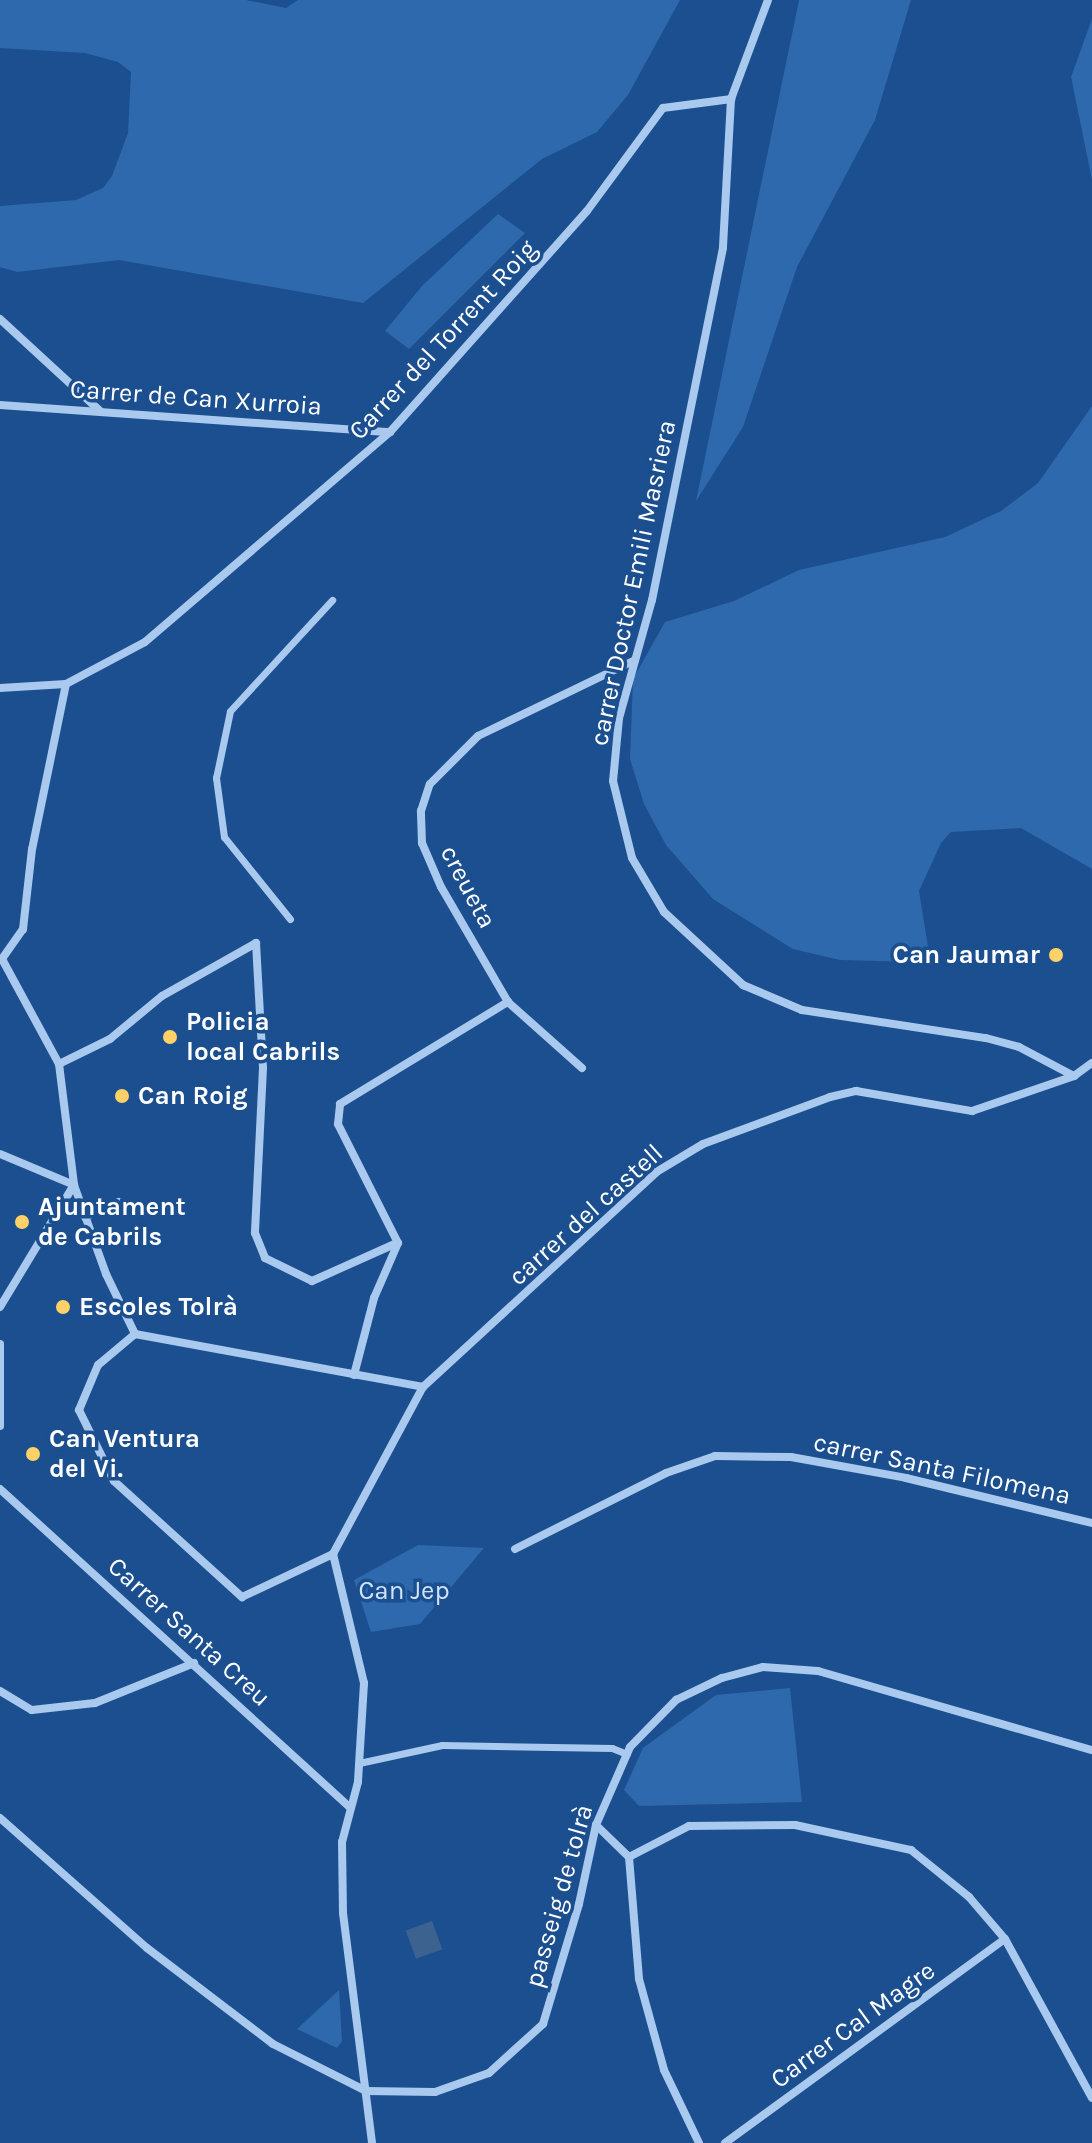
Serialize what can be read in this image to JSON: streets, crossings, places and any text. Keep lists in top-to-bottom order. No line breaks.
{"streets":{"street":["Carrer del Torrent Roig","Carrer de Can Xurroia","carrer Doctor Emili Masriera","creueta","carrer del castell","carrer Santa Filomena","Carrer Santa Creu","passeig de tolrà","Carrer Cal Magre"]},"crossings":[["Carrer del Torrent Roig","Carrer de Can Xurroia"],["Carrer del Torrent Roig","carrer Doctor Emili Masriera"],["carrer Doctor Emili Masriera","creueta"],["carrer Doctor Emili Masriera","carrer del castell"]],"parks":["Can Jep"],"places":["Can Jaumar","Policia local Cabrils","Can Roig","Ajuntament de Cabrils","Escoles Tolrà","Can Ventura del Vi."]}
